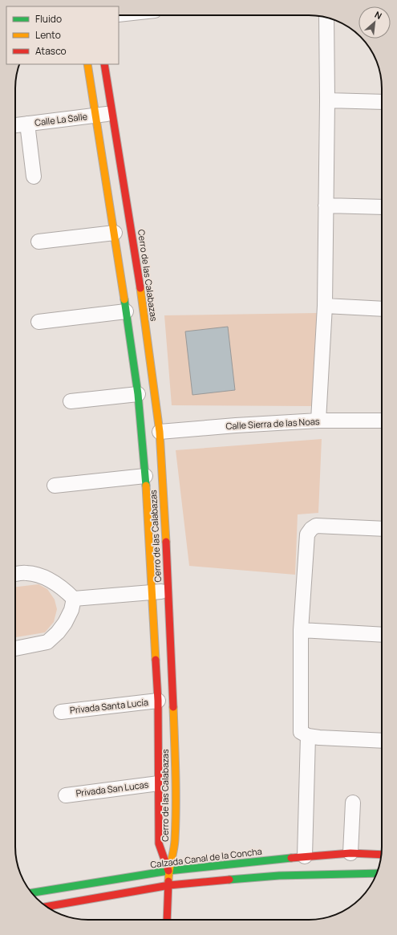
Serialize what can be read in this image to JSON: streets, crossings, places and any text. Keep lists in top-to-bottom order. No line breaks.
{"streets":{"street":["Calle La Salle","Cerro de las Calabazas","Calle Sierra de las Noas","Privada Santa Lucía","Privada San Lucas","Calzada Canal de la Concha"]},"crossings":[["Calle La Salle","Cerro de las Calabazas"],["Cerro de las Calabazas","Calle Sierra de las Noas"],["Cerro de las Calabazas","Privada Santa Lucía"],["Cerro de las Calabazas","Privada San Lucas"],["Cerro de las Calabazas","Calzada Canal de la Concha"]],"legend":["Fluido","Lento","Atasco"],"north":"top right"}
